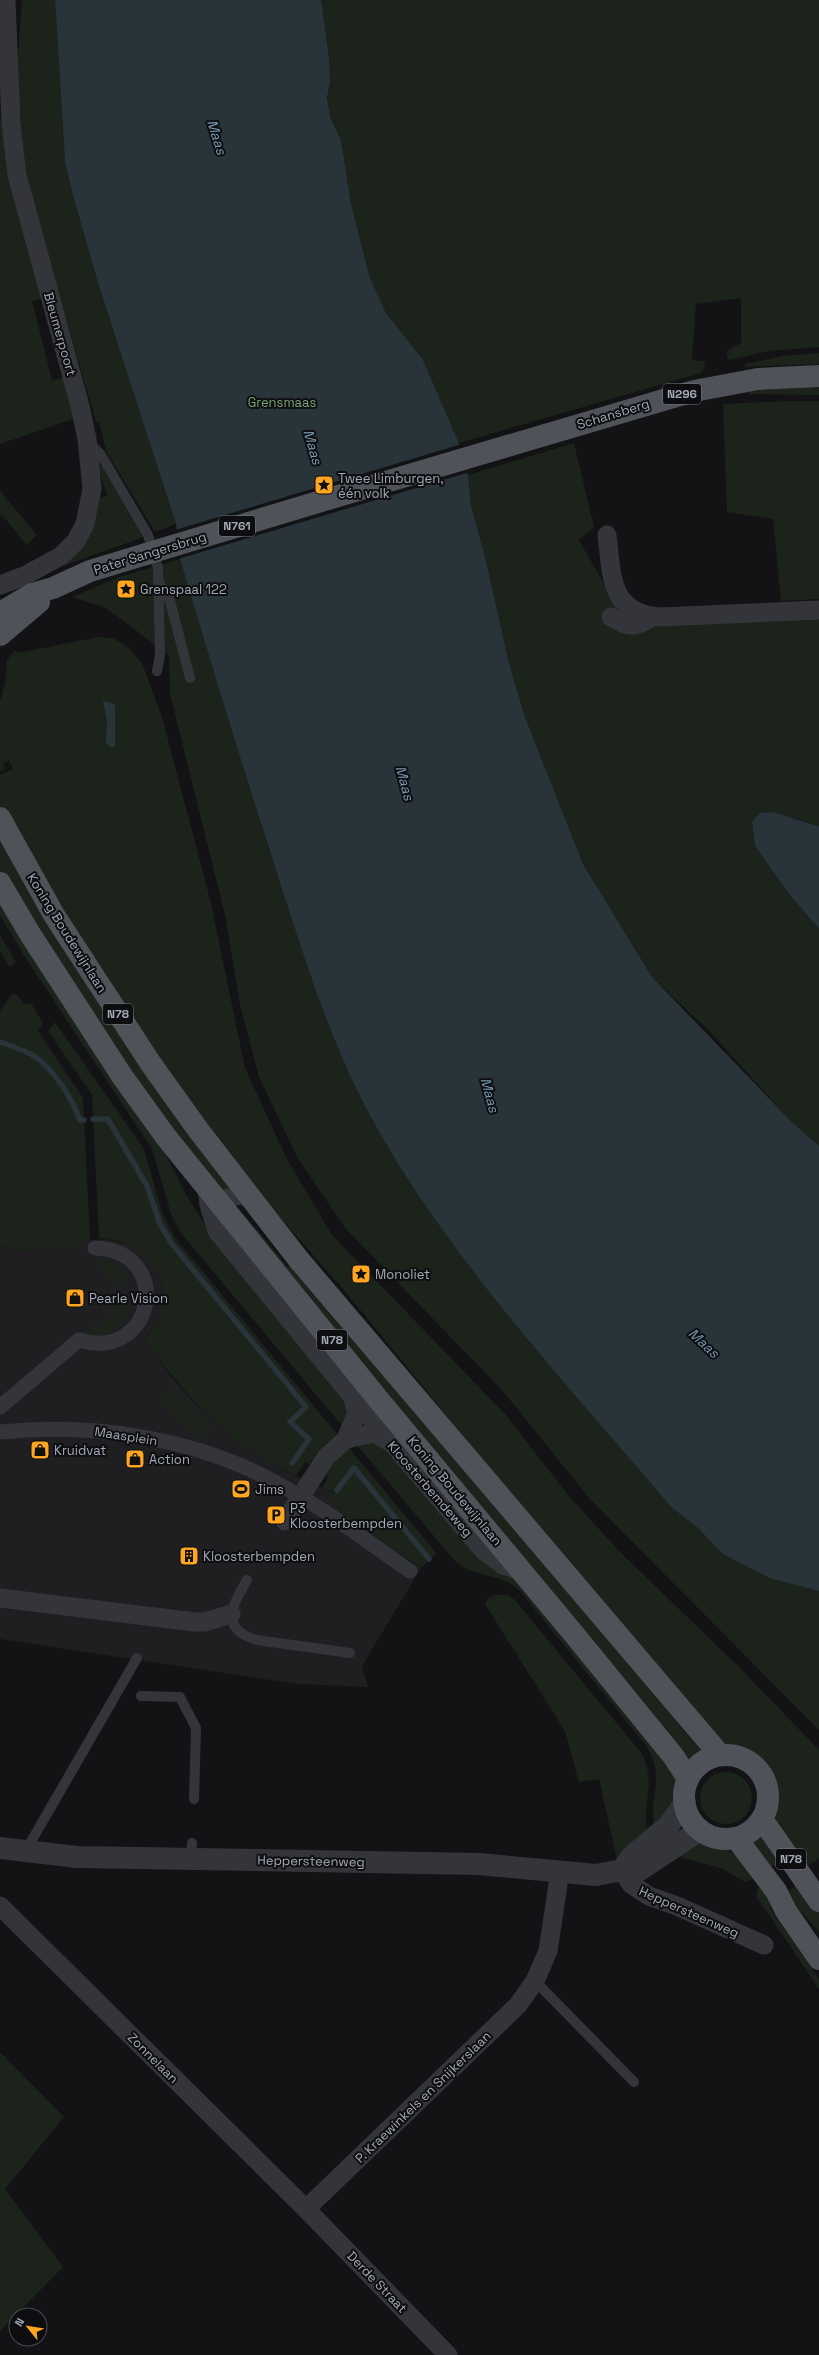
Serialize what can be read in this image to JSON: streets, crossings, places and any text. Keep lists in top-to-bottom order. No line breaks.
{"streets":{"main road":["N296","Schansberg","N761","Pater Sangersbrug","Koning Boudewijnlaan","N78"],"street":["Bleumerpoort","Maasplein","Kloosterbemdeweg","Heppersteenweg","Zonnelaan","P. Kraewinkels en Snijkerslaan","Derde Straat"]},"crossings":[["Schansberg","Pater Sangersbrug"],["Koning Boudewijnlaan","N78"],["Koning Boudewijnlaan","Kloosterbemdeweg"],["Koning Boudewijnlaan","Heppersteenweg"],["N78","Heppersteenweg"],["Heppersteenweg","P. Kraewinkels en Snijkerslaan"],["Zonnelaan","P. Kraewinkels en Snijkerslaan"],["Zonnelaan","Derde Straat"],["P. Kraewinkels en Snijkerslaan","Derde Straat"]],"water":["Maas"],"parks":["Grensmaas"],"places":{"place":["Twee Limburgen, één volk","Grenspaal 122","Monoliet"],"shop":["Pearle Vision","Kruidvat","Action"],"sports":["Jims"],"parking":["P3 Kloosterbempden"],"building":["Kloosterbempden"]},"north":"top left"}
